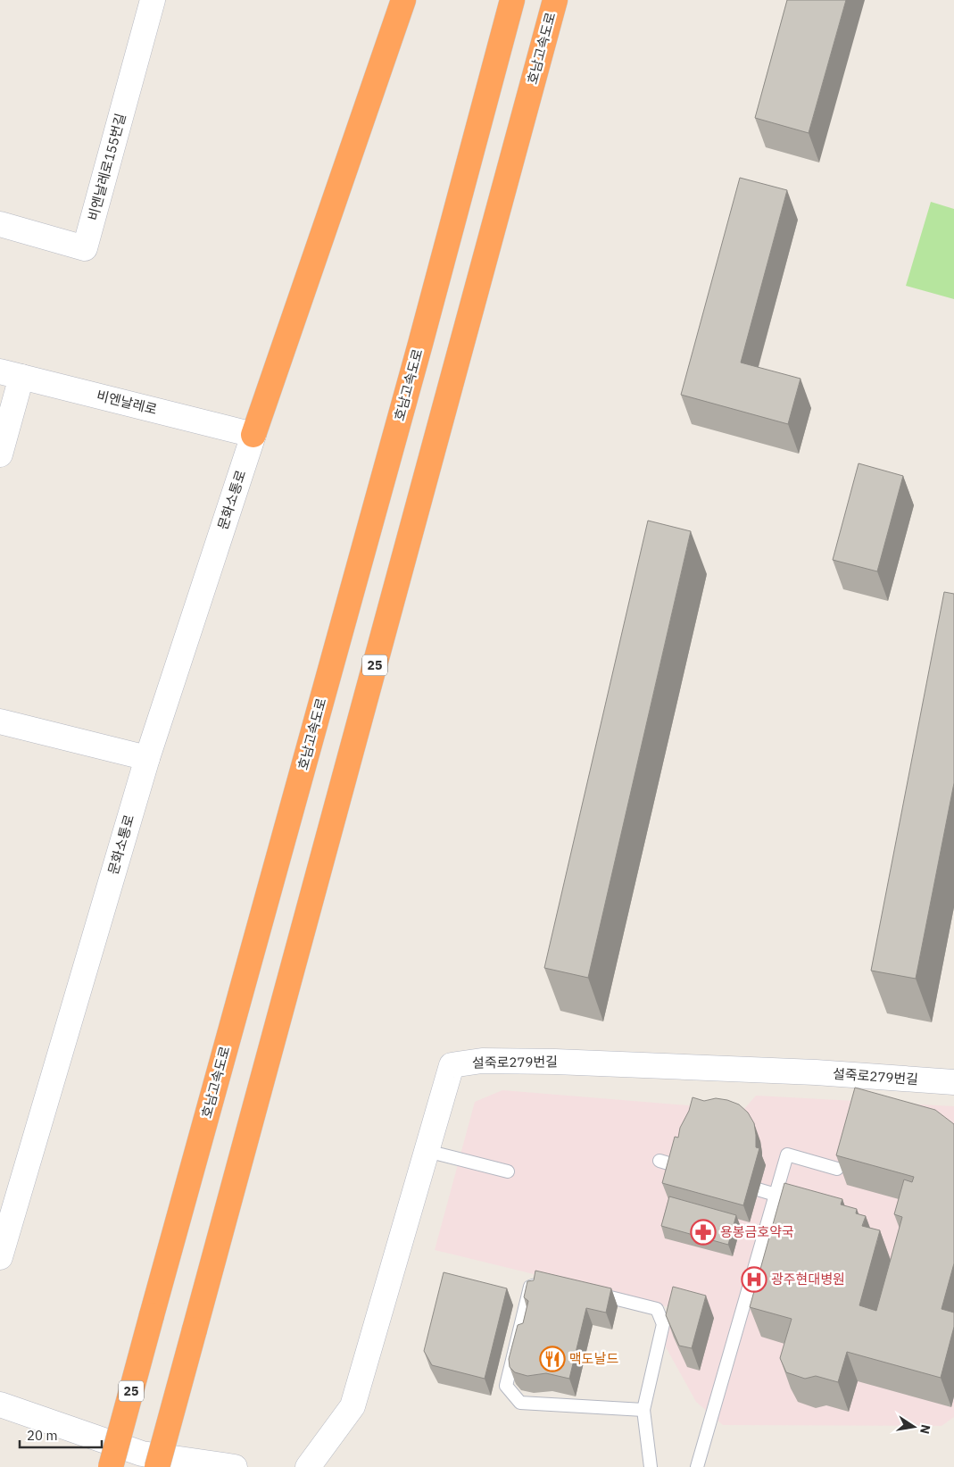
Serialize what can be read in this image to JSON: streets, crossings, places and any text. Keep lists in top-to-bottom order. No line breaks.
{"streets":{"highway":["호남고속도로","25"],"street":["비엔날레로155번길","비엔날레로","문화소통로","설죽로279번길"]},"crossings":[["비엔날레로","문화소통로"]],"places":{"pharmacy":["용봉금호약국"],"hospital":["광주현대병원"],"restaurant":["맥도날드"]},"scale_bar":"20 m","north":"right"}
